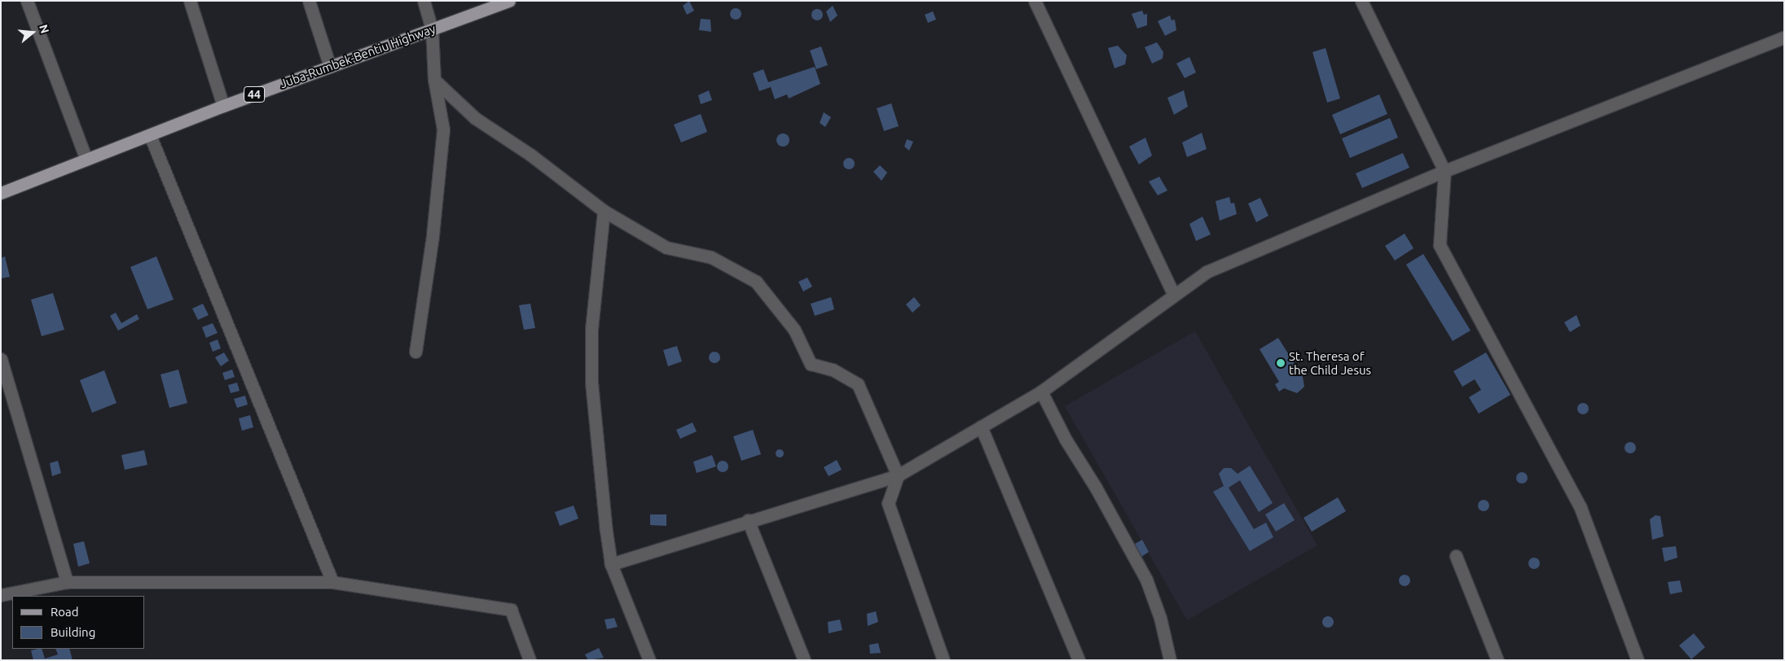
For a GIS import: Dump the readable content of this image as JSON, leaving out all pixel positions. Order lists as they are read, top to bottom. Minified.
{"streets":{"main road":["Juba-Rumbek-Bentiu Highway","44"]},"places":["St. Theresa of the Child Jesus"],"legend":["Road","Building"],"north":"right"}
